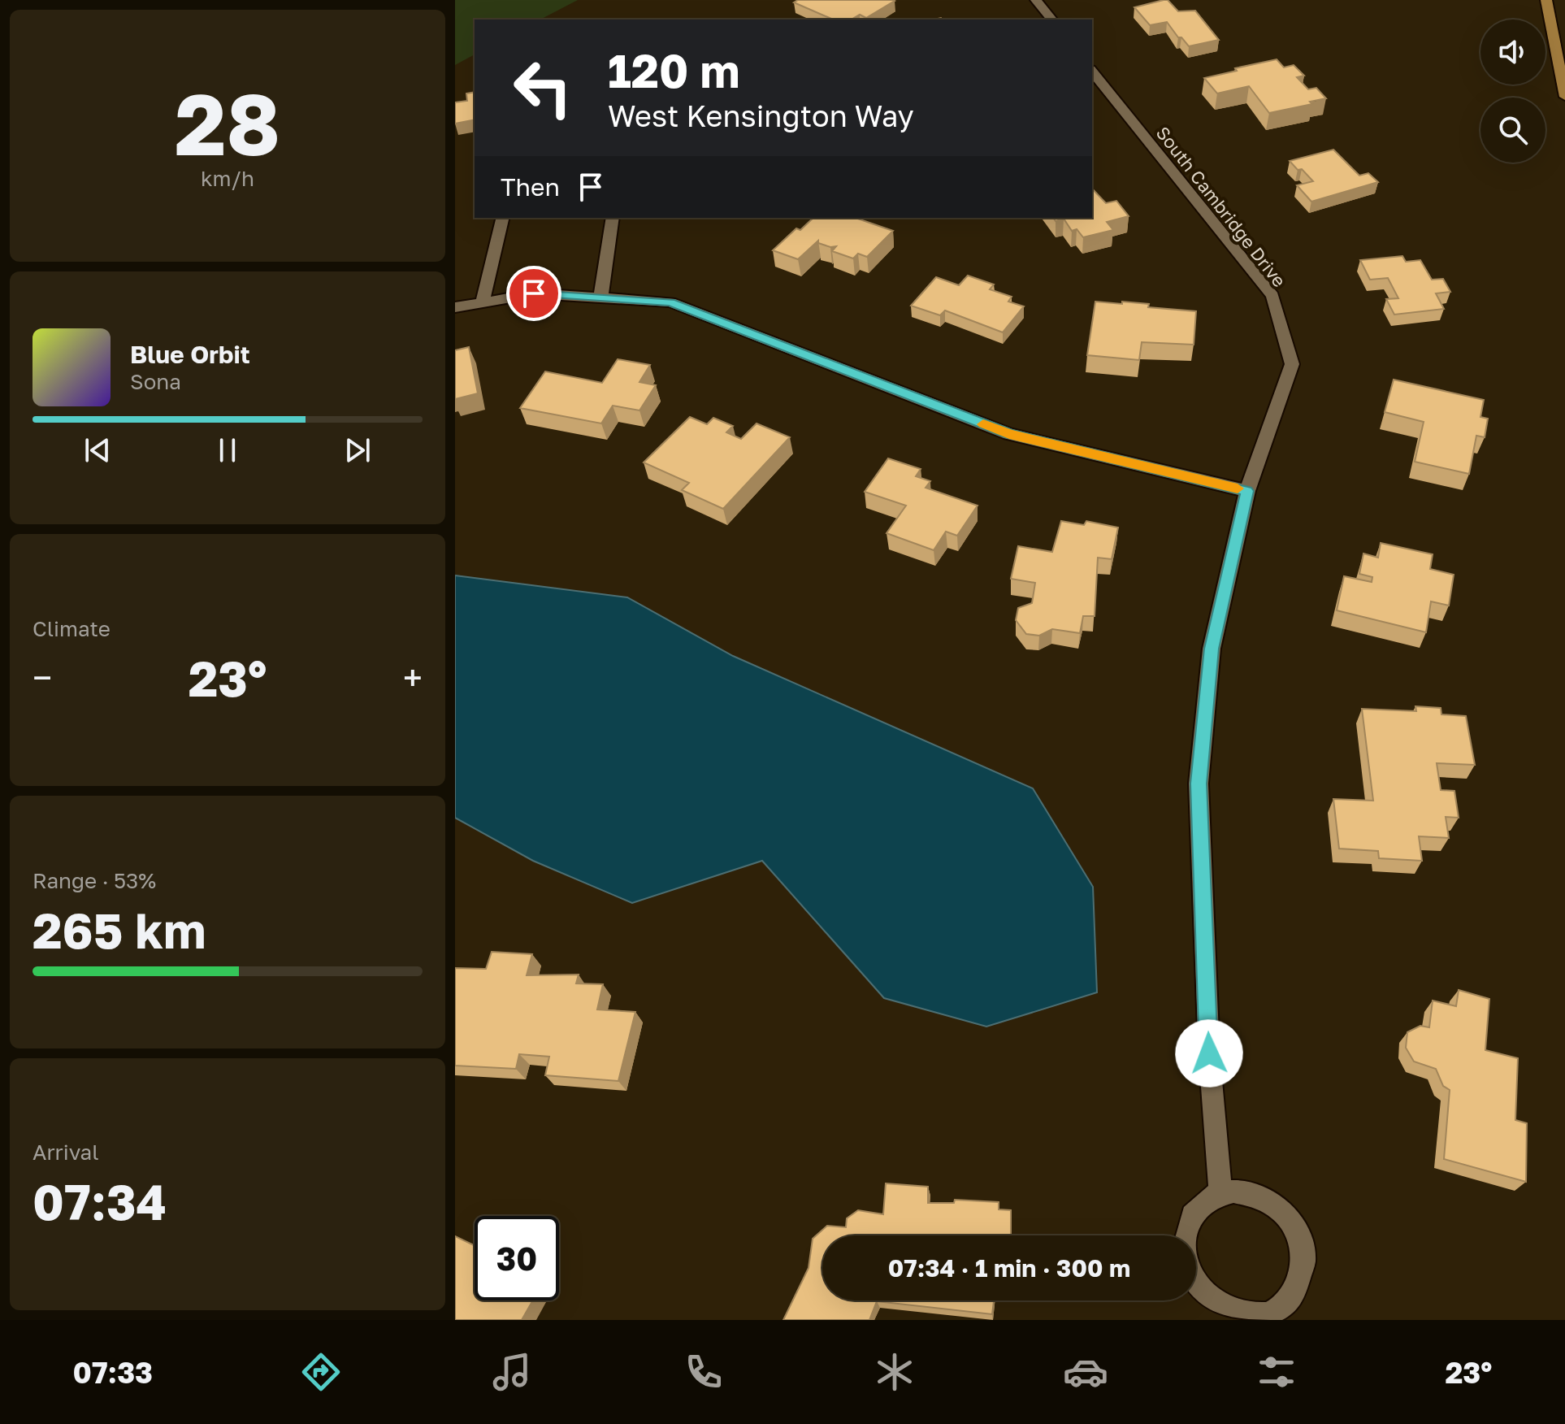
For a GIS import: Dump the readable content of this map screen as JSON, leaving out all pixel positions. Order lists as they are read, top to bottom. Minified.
{"streets":{"street":["South Cambridge Drive"]},"page":{"tile":[["28","km/h"],"Climate",["Range · 53%","265 km"],["Arrival","07:34"]],"turn":["120 m","West Kensington Way"],"then":"Then","song":["Blue Orbit","Sona"],"heat":["−","23°","+"],"limit":"30","trip":"07:34 · 1 min · 300 m","tabs":["07:33","23°"]}}
